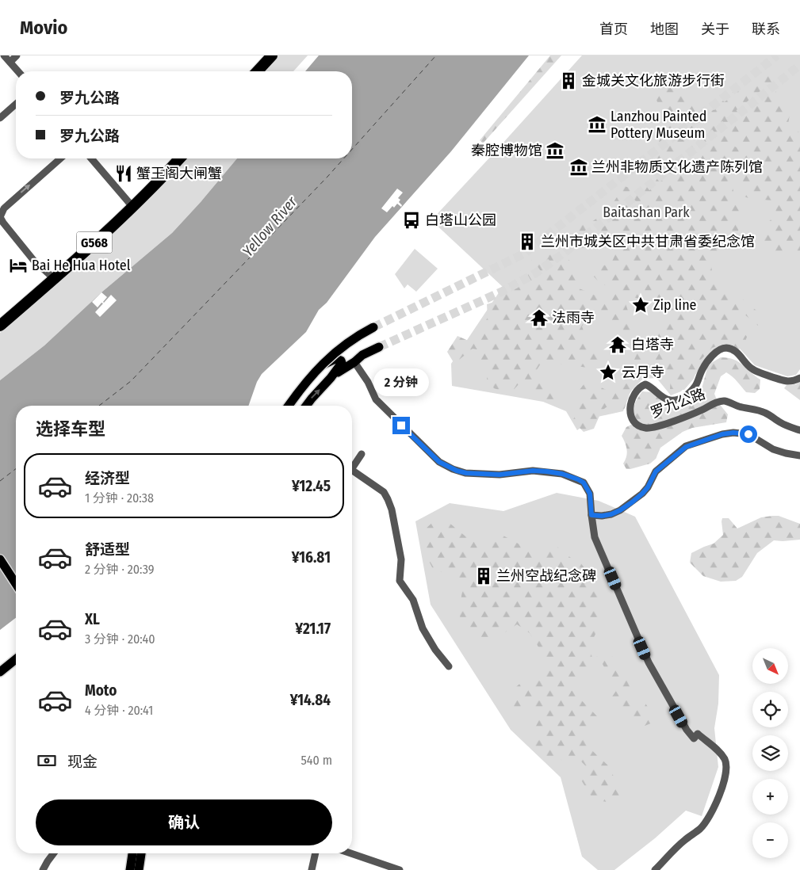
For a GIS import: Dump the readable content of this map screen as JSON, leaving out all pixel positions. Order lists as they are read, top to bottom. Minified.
{"streets":{"highway":["G568"],"street":["罗九公路"]},"water":["Yellow River"],"parks":["Baitashan Park"],"places":{"building":["金城关文化旅游步行街","兰州市城关区中共甘肃省委纪念馆","兰州空战纪念碑"],"museum":["Lanzhou Painted Pottery Museum","秦腔博物馆","兰州非物质文化遗产陈列馆"],"restaurant":["蟹王阁大闸蟹"],"bus stop":["白塔山公园"],"hotel":["Bai He Hua Hotel"],"place":["Zip line","云月寺"],"temple":["法雨寺","白塔寺"]},"north":"bottom right","page":{"header":"Movio","nav":["首页","地图","关于","联系"],"banner":["罗九公路","罗九公路"],"bubble":"2 分钟","heading":"选择车型","list":[{"name":"经济型","note":"1 分钟 · 20:38","value":"¥12.45"},{"name":"舒适型","note":"2 分钟 · 20:39","value":"¥16.81"},{"name":"XL","note":"3 分钟 · 20:40","value":"¥21.17"},{"name":"Moto","note":"4 分钟 · 20:41","value":"¥14.84"}],"map_buttons":["+","−"],"pay":["现金","540 m"],"buttons":"确认"}}
